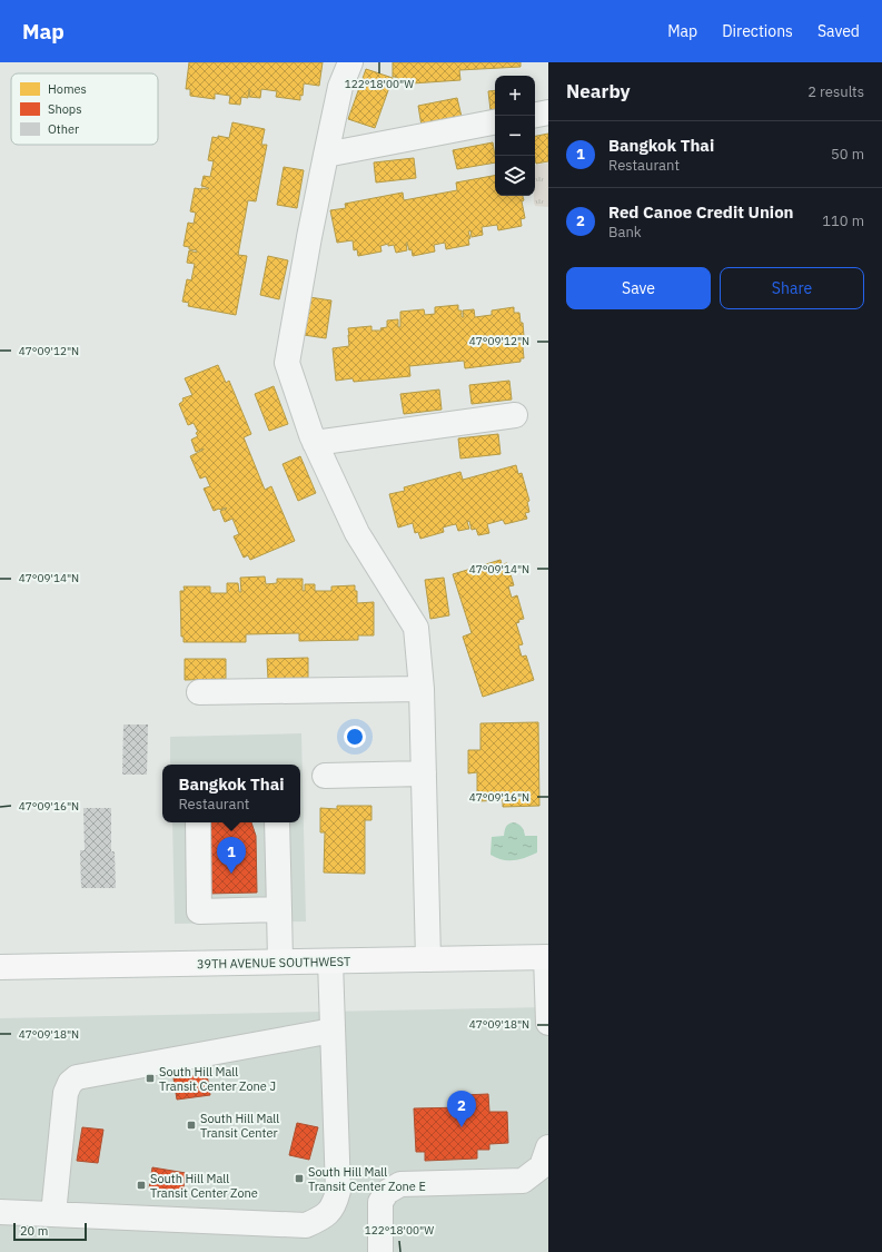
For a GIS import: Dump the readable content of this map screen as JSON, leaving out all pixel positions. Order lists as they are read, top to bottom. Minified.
{"streets":{"main road":["39TH AVENUE SOUTHWEST"]},"places":{"transit":["South Hill Mall Transit Center Zone J","South Hill Mall Transit Center","South Hill Mall Transit Center Zone E","South Hill Mall Transit Center Zone"]},"legend":["Homes","Shops","Other"],"scale_bar":"20 m","page":{"header":"Map","nav":["Map","Directions","Saved"],"heading":["Nearby","2 results"],"map_buttons":["+","−"],"list":[{"mark":"1","name":"Bangkok Thai","note":"Restaurant","value":"50 m"},{"mark":"2","name":"Red Canoe Credit Union","note":"Bank","value":"110 m"}],"buttons":["Save","Share"],"popup":["Bangkok Thai","Restaurant"],"pins":["1","2"],"scale":"20 m"},"coordinates":["122°18'00\"W","47°09'12\"N","47°09'14\"N","47°09'16\"N","47°09'18\"N"]}
